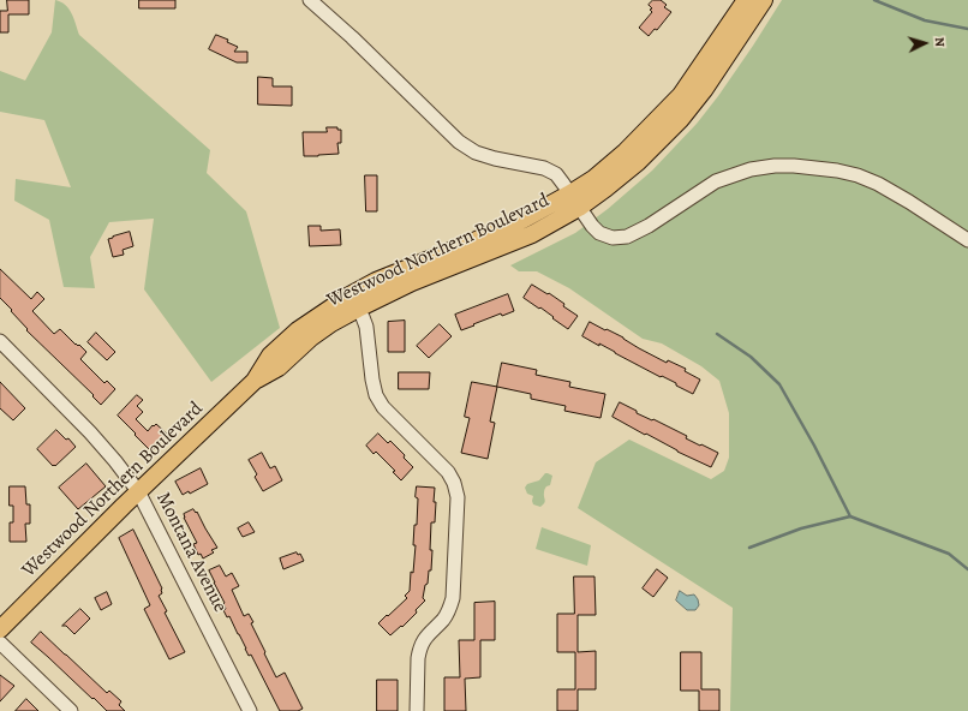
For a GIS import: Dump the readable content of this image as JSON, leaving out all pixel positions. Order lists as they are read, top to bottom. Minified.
{"streets":{"main road":["Westwood Northern Boulevard"],"street":["Montana Avenue"]},"crossings":[["Westwood Northern Boulevard","Montana Avenue"]],"north":"right"}
